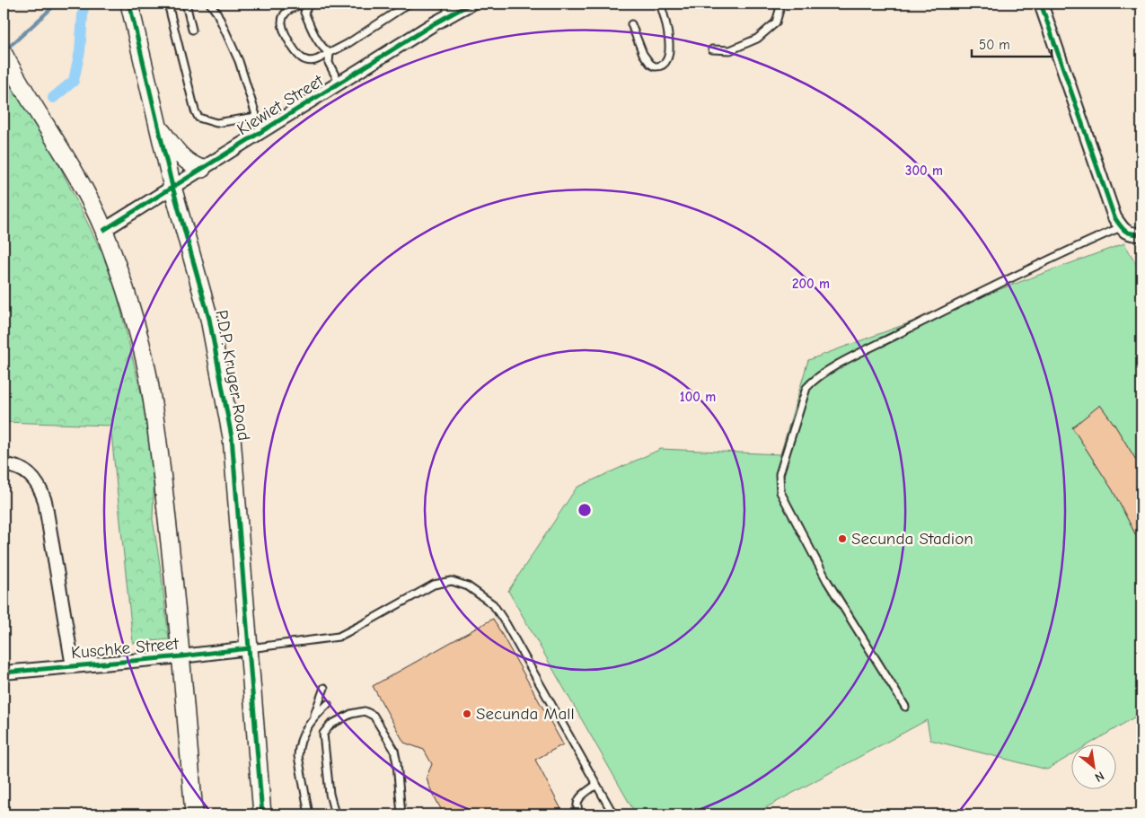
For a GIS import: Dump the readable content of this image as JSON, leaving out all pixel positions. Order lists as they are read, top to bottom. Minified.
{"streets":{"street":["Kiewiet Street","P.D.P. Kruger Road","Kuschke Street"]},"crossings":[["Kiewiet Street","P.D.P. Kruger Road"],["P.D.P. Kruger Road","Kuschke Street"]],"places":["Secunda Stadion","Secunda Mall"],"scale_bar":"50 m","north":"bottom right","rings":["300 m","200 m","100 m"]}
